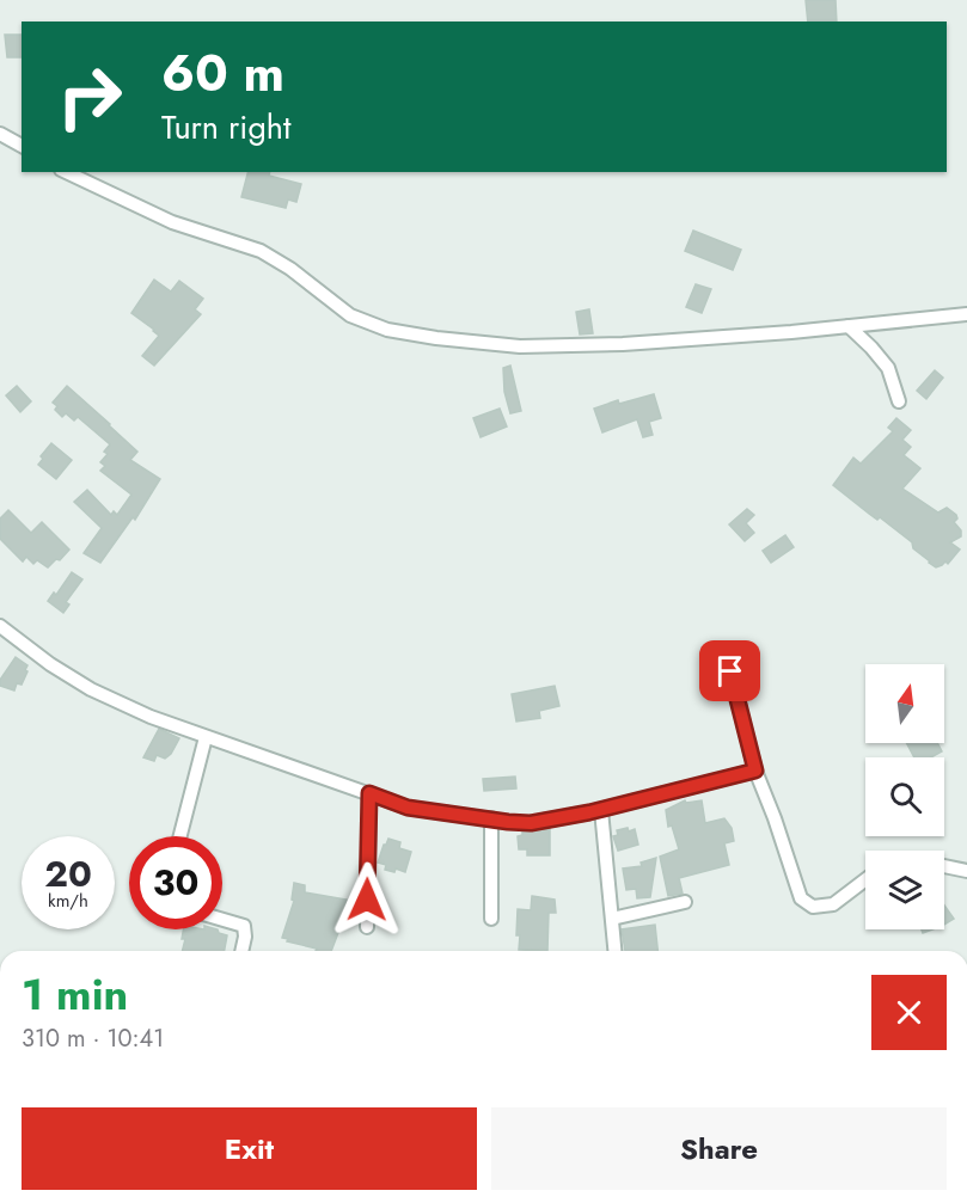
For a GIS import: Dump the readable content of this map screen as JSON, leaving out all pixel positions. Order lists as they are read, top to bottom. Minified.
{"north":"top","page":{"turn":["60 m","Turn right"],"speed":"20 km/h","limit":"30","heading":["1 min","310 m · 10:41"],"buttons":["Exit","Share"]}}
